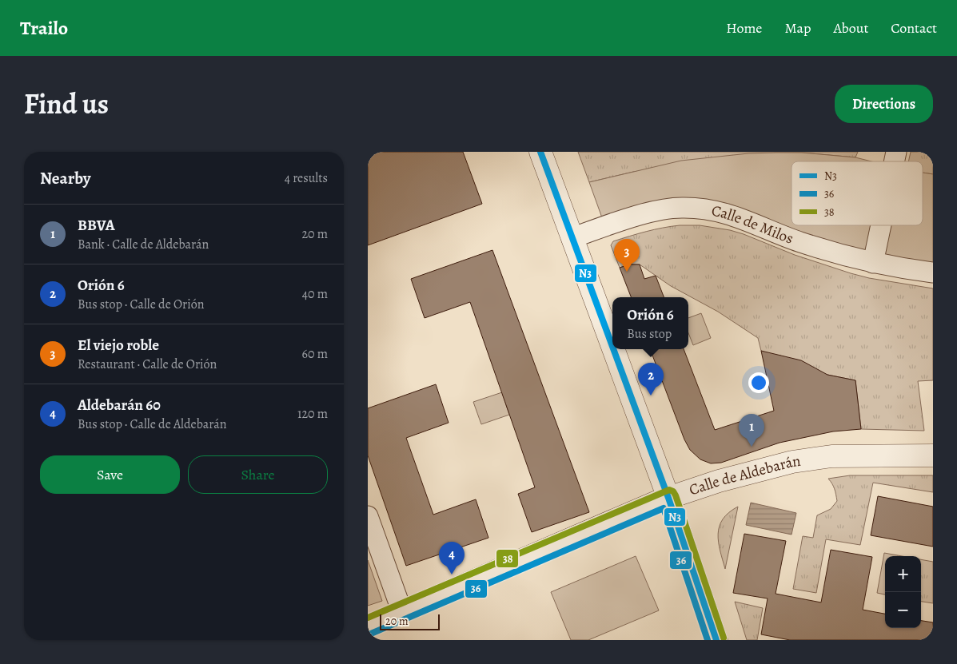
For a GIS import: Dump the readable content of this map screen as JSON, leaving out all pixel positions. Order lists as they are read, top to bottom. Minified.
{"streets":{"street":["Calle de Milos","Calle de Aldebarán"]},"lines":["transit line N3","transit line 38","transit line 36"],"legend":["N3","36","38"],"scale_bar":"20 m","page":{"header":"Trailo","nav":["Home","Map","About","Contact"],"title":"Find us","buttons":["Directions",["Save","Share"]],"heading":["Nearby","4 results"],"list":[{"mark":"1","name":"BBVA","note":"Bank · Calle de Aldebarán","value":"20 m"},{"mark":"2","name":"Orión 6","note":"Bus stop · Calle de Orión","value":"40 m"},{"mark":"3","name":"El viejo roble","note":"Restaurant · Calle de Orión","value":"60 m"},{"mark":"4","name":"Aldebarán 60","note":"Bus stop · Calle de Aldebarán","value":"120 m"}],"pins":["3","2","1","4"],"popup":["Orión 6","Bus stop"],"map_buttons":["+","−"],"scale":"20 m"}}
